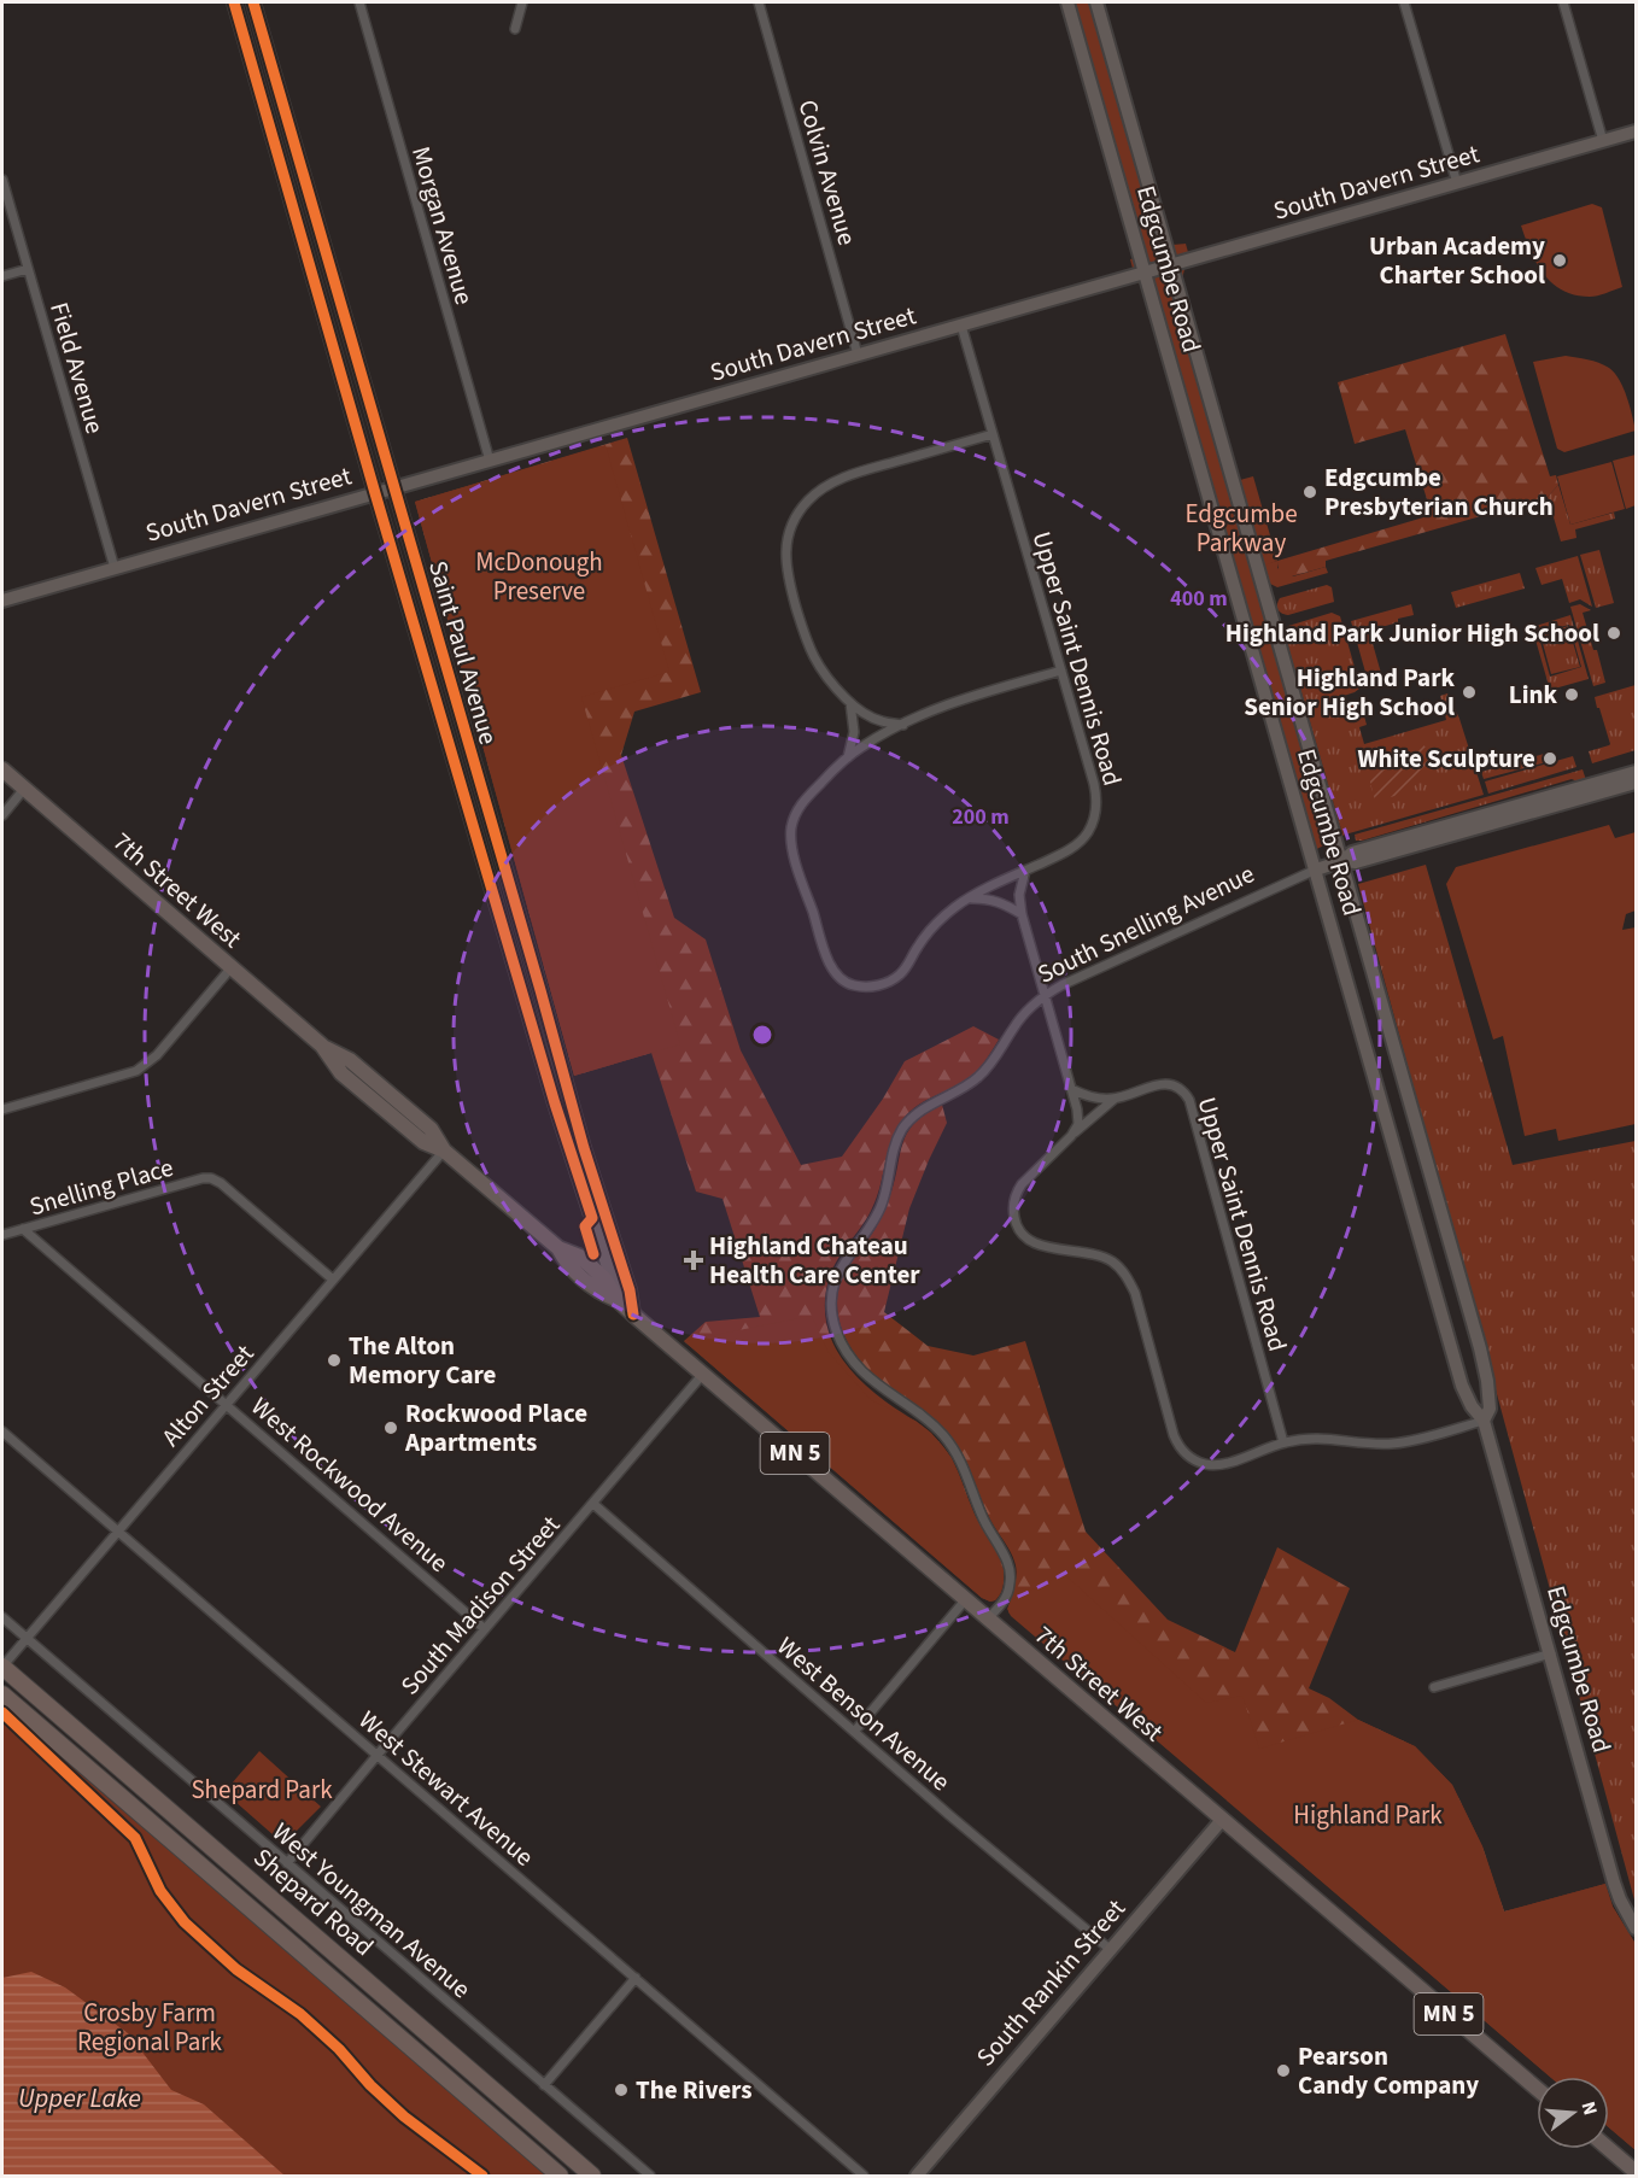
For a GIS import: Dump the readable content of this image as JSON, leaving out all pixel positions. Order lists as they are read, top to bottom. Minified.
{"streets":{"highway":["Shepard Road"],"main road":["7th Street West","MN 5"],"street":["Colvin Avenue","South Davern Street","Morgan Avenue","Edgcumbe Road","Field Avenue","Saint Paul Avenue","Upper Saint Dennis Road","South Snelling Avenue","Snelling Place","Alton Street","West Rockwood Avenue","South Madison Street","West Benson Avenue","West Stewart Avenue","West Youngman Avenue","South Rankin Street"]},"crossings":[["Colvin Avenue","South Davern Street"],["South Davern Street","Morgan Avenue"],["South Davern Street","Edgcumbe Road"],["South Davern Street","Field Avenue"],["South Davern Street","Saint Paul Avenue"],["South Davern Street","Upper Saint Dennis Road"],["Edgcumbe Road","South Snelling Avenue"],["Saint Paul Avenue","7th Street West"],["7th Street West","South Snelling Avenue"],["7th Street West","Alton Street"],["7th Street West","South Madison Street"],["7th Street West","South Rankin Street"],["Snelling Place","Alton Street"],["Snelling Place","West Rockwood Avenue"],["Alton Street","West Rockwood Avenue"],["Alton Street","West Stewart Avenue"],["Alton Street","Shepard Road"],["Alton Street","West Youngman Avenue"],["West Rockwood Avenue","South Madison Street"],["South Madison Street","West Benson Avenue"],["South Madison Street","West Stewart Avenue"],["South Madison Street","West Youngman Avenue"],["West Benson Avenue","South Rankin Street"]],"water":["Upper Lake"],"parks":["Edgcumbe Parkway","McDonough Preserve","Shepard Park","Highland Park","Crosby Farm Regional Park"],"places":{"other":["Urban Academy Charter School","Edgcumbe Presbyterian Church","Highland Park Junior High School","Highland Park Senior High School","Link","White Sculpture","The Alton Memory Care","Rockwood Place Apartments","Pearson Candy Company","The Rivers"],"health":["Highland Chateau Health Care Center"]},"north":"right","rings":["400 m","200 m"]}
